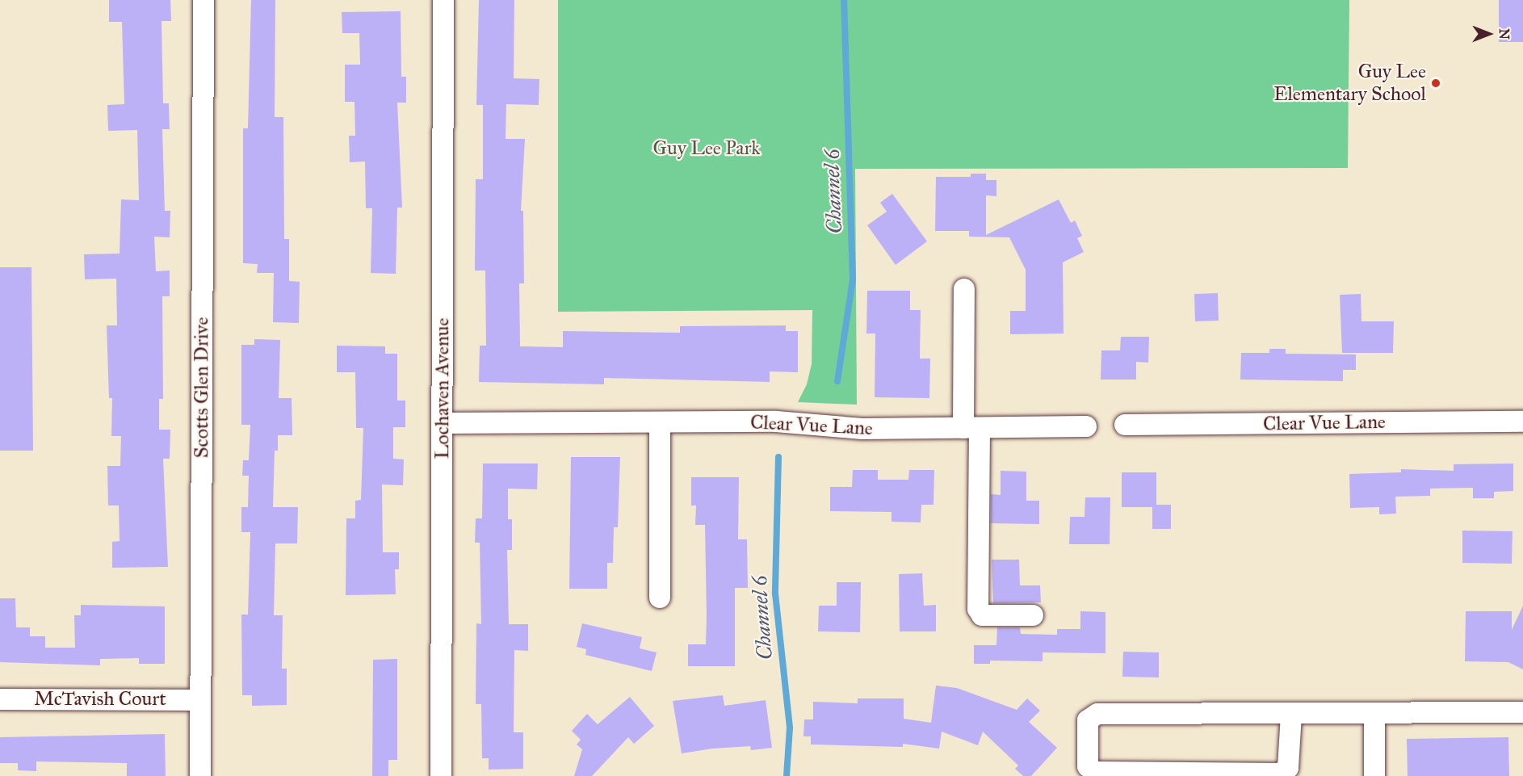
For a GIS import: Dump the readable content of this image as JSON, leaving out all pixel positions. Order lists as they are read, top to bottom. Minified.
{"streets":{"street":["Scotts Glen Drive","Lochaven Avenue","Clear Vue Lane","McTavish Court"]},"crossings":[["Scotts Glen Drive","McTavish Court"],["Lochaven Avenue","Clear Vue Lane"]],"water":["Channel 6"],"parks":["Guy Lee Park"],"places":["Guy Lee Elementary School"],"north":"right"}
